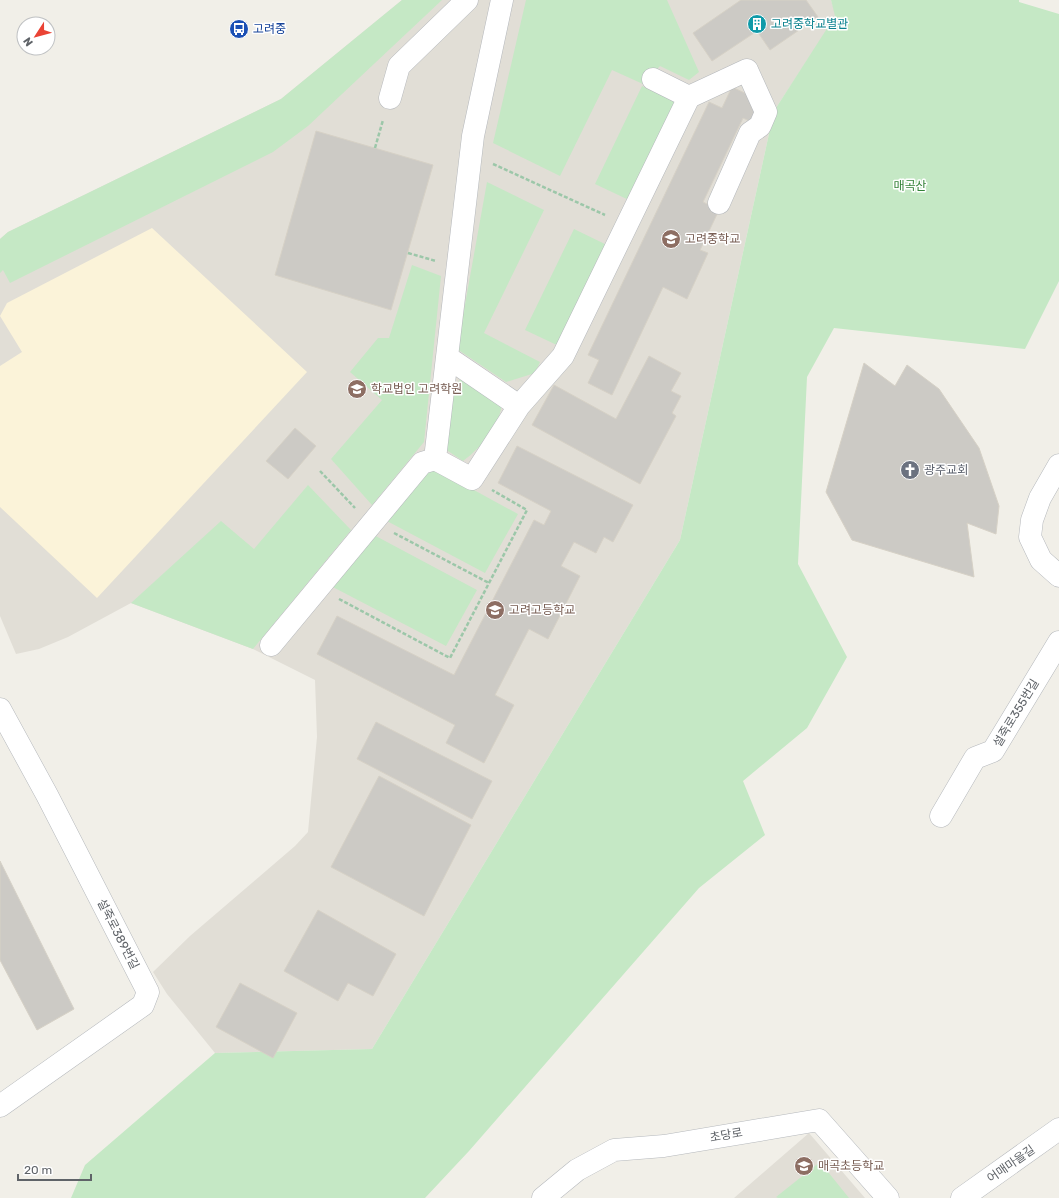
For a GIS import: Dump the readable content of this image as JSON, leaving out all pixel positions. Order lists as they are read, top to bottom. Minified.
{"streets":{"street":["설죽로355번길","설죽로389번길","초당로","어매마을길"]},"parks":["매곡산"],"places":{"building":["고려중학교별관"],"bus stop":["고려중"],"school or university":["고려중학교","학교법인 고려학원","고려고등학교","매곡초등학교"],"church":["광주교회"]},"scale_bar":"20 m","north":"bottom left"}
